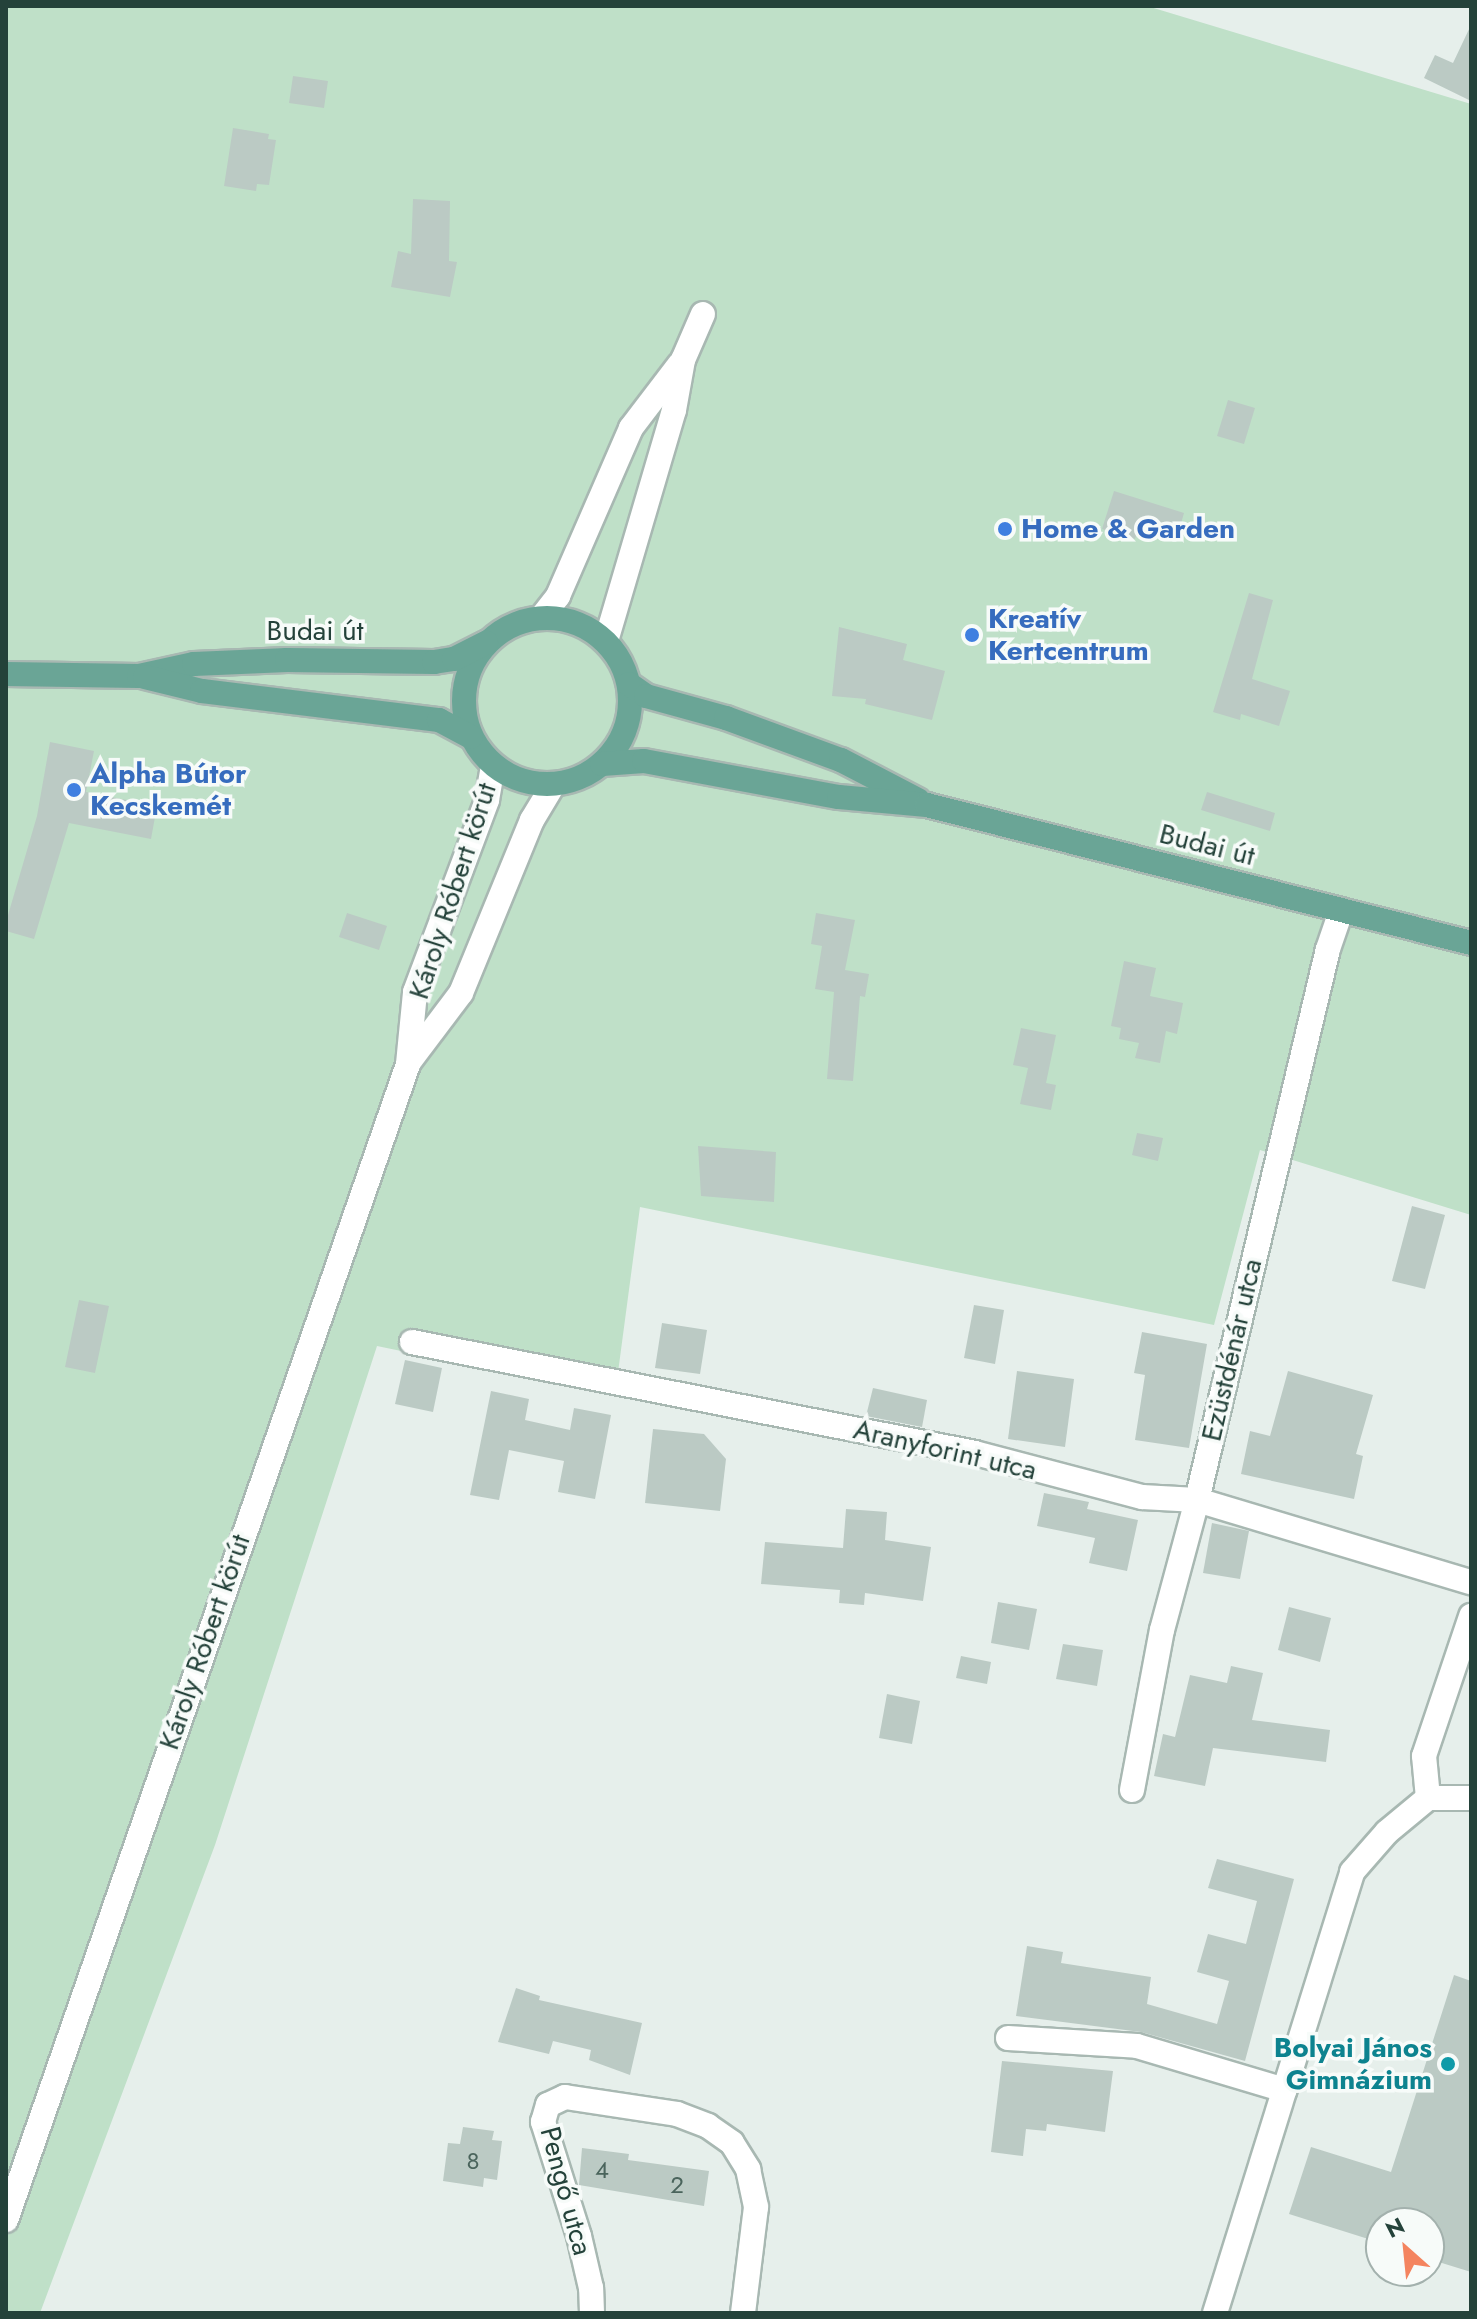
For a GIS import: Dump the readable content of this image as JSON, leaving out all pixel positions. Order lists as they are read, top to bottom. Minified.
{"streets":{"main road":["Budai út"],"street":["Károly Róbert körút","Ezüstdénár utca","Aranyforint utca","Pengő utca"]},"crossings":[["Budai út","Károly Róbert körút"],["Budai út","Ezüstdénár utca"],["Ezüstdénár utca","Aranyforint utca"]],"places":["Home & Garden","Kreatív Kertcentrum","Alpha Bútor Kecskemét","Bolyai János Gimnázium"],"house_numbers":["8","4","2"],"north":"top left"}
